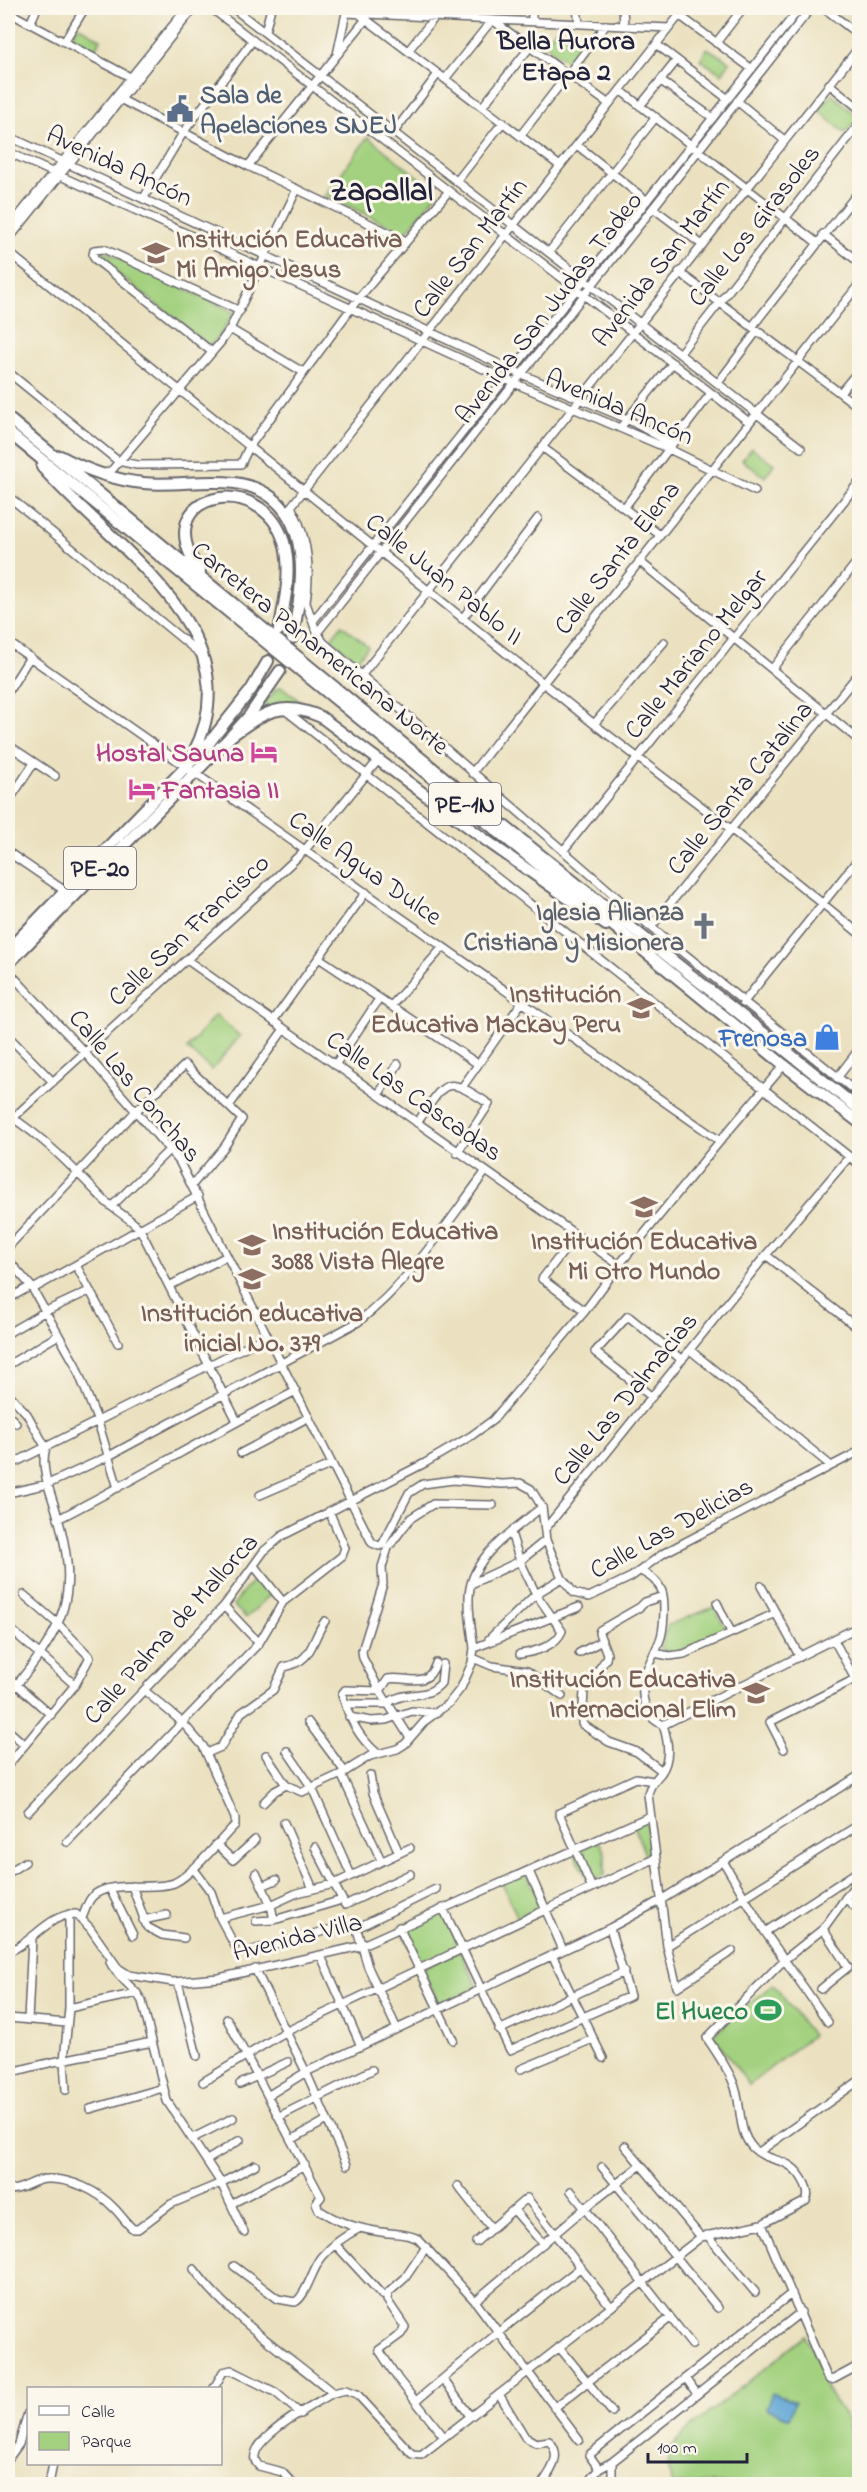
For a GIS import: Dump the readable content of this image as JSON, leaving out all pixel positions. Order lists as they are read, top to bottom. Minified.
{"streets":{"highway":["Carretera Panamericana Norte","PE-1N","PE-20"],"street":["Avenida Ancón","Calle Los Girasoles","Calle San Martín","Avenida San Martín","Avenida San Judas Tadeo","Calle Santa Elena","Calle Juan Pablo II","Calle Mariano Melgar","Calle Santa Catalina","Calle Agua Dulce","Calle San Francisco","Calle Las Conchas","Calle Las Cascadas","Calle Las Dalmacias","Calle Las Delicias","Calle Palma de Mallorca","Avenida Villa"]},"crossings":[["Avenida Ancón","Calle San Martín"],["Avenida Ancón","Avenida San Martín"],["Avenida Ancón","Avenida San Judas Tadeo"],["Avenida Ancón","Calle Santa Elena"],["Calle San Martín","Calle Juan Pablo II"],["Avenida San Martín","Calle Juan Pablo II"],["Avenida San Judas Tadeo","Calle Juan Pablo II"],["Calle Santa Elena","Calle Juan Pablo II"],["Calle Juan Pablo II","Calle Mariano Melgar"],["Calle Juan Pablo II","Calle Santa Catalina"],["Carretera Panamericana Norte","Calle Palma de Mallorca"],["Calle Agua Dulce","PE-20"],["Calle Agua Dulce","Calle San Francisco"],["Calle Agua Dulce","Calle Palma de Mallorca"],["PE-20","Calle Las Conchas"],["Calle San Francisco","Calle Las Conchas"],["Calle San Francisco","Calle Las Cascadas"],["Calle Las Conchas","Calle Las Delicias"],["Calle Las Conchas","Calle Palma de Mallorca"],["Calle Las Cascadas","Calle Palma de Mallorca"],["Calle Las Dalmacias","Calle Las Delicias"]],"districts":["Bella Aurora Etapa 2","Zapallal"],"places":{"public building":["Sala de Apelaciones SNEJ"],"school or university":["Institución Educativa Mi Amigo Jesus","Institución Educativa Mackay Peru","Institución Educativa Mi Otro Mundo","Institución Educativa 3088 Vista Alegre","Institución educativa inicial No. 379","Institución Educativa Internacional Elim"],"hotel":["Hostal Sauna","Fantasia II"],"church":["Iglesia Alianza Cristiana y Misionera"],"shop":["Frenosa"],"sports":["El Hueco"]},"legend":["Calle","Parque"],"scale_bar":"100 m"}
